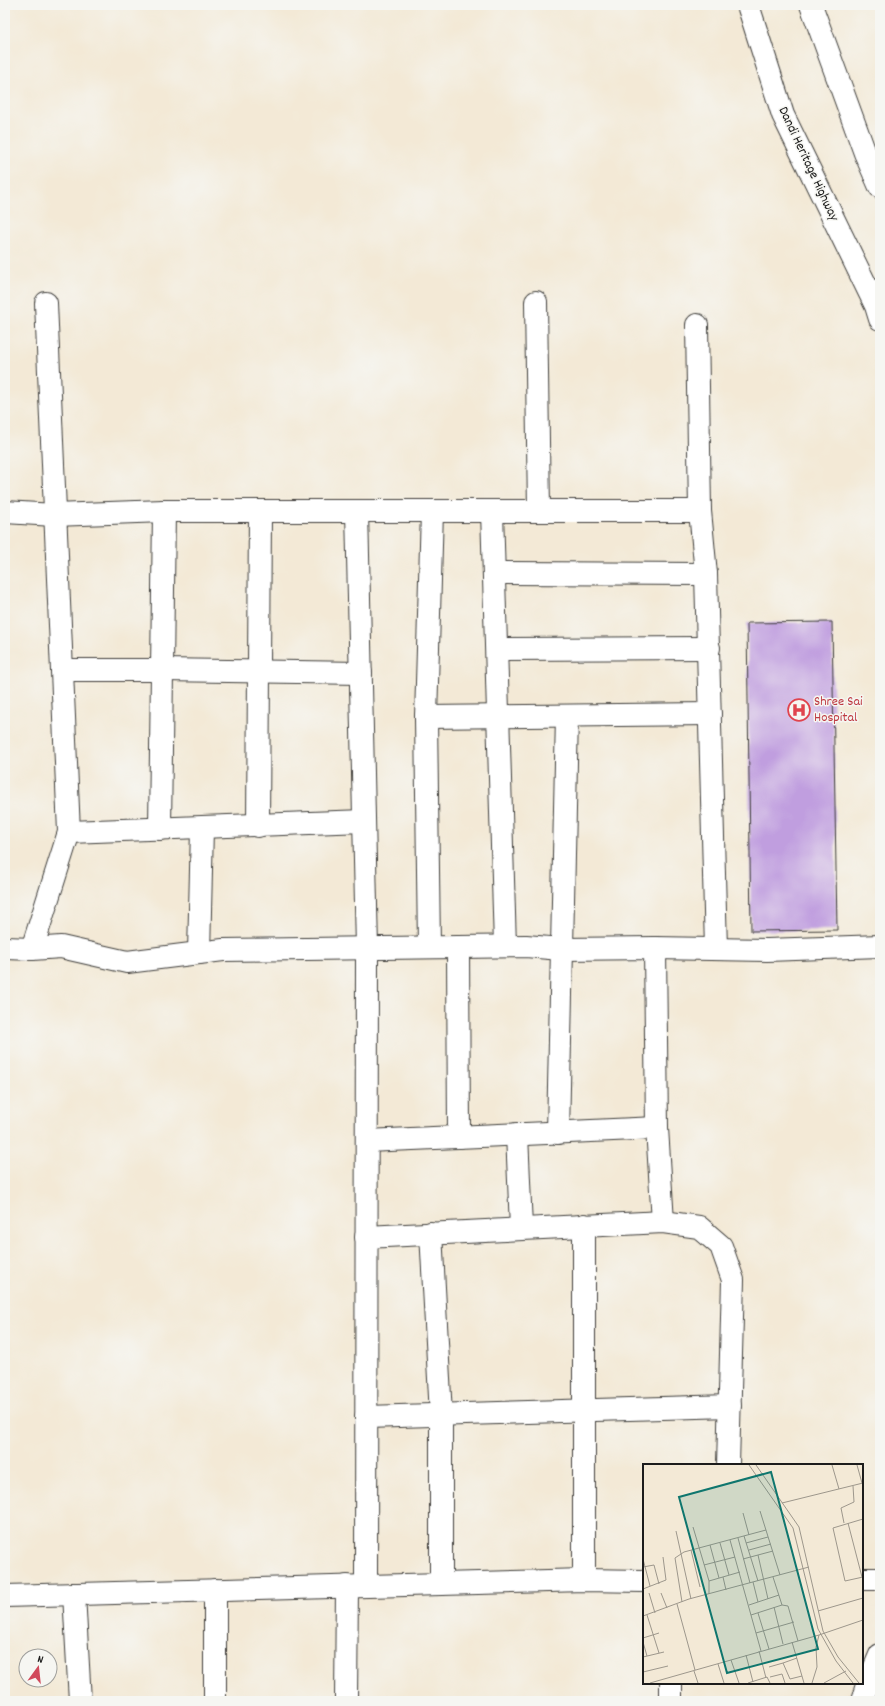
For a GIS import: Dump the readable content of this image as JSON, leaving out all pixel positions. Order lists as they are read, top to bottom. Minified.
{"streets":{"main road":["Dandi Heritage Highway"]},"places":{"hospital":["Shree Sai Hospital"]},"north":"top"}
